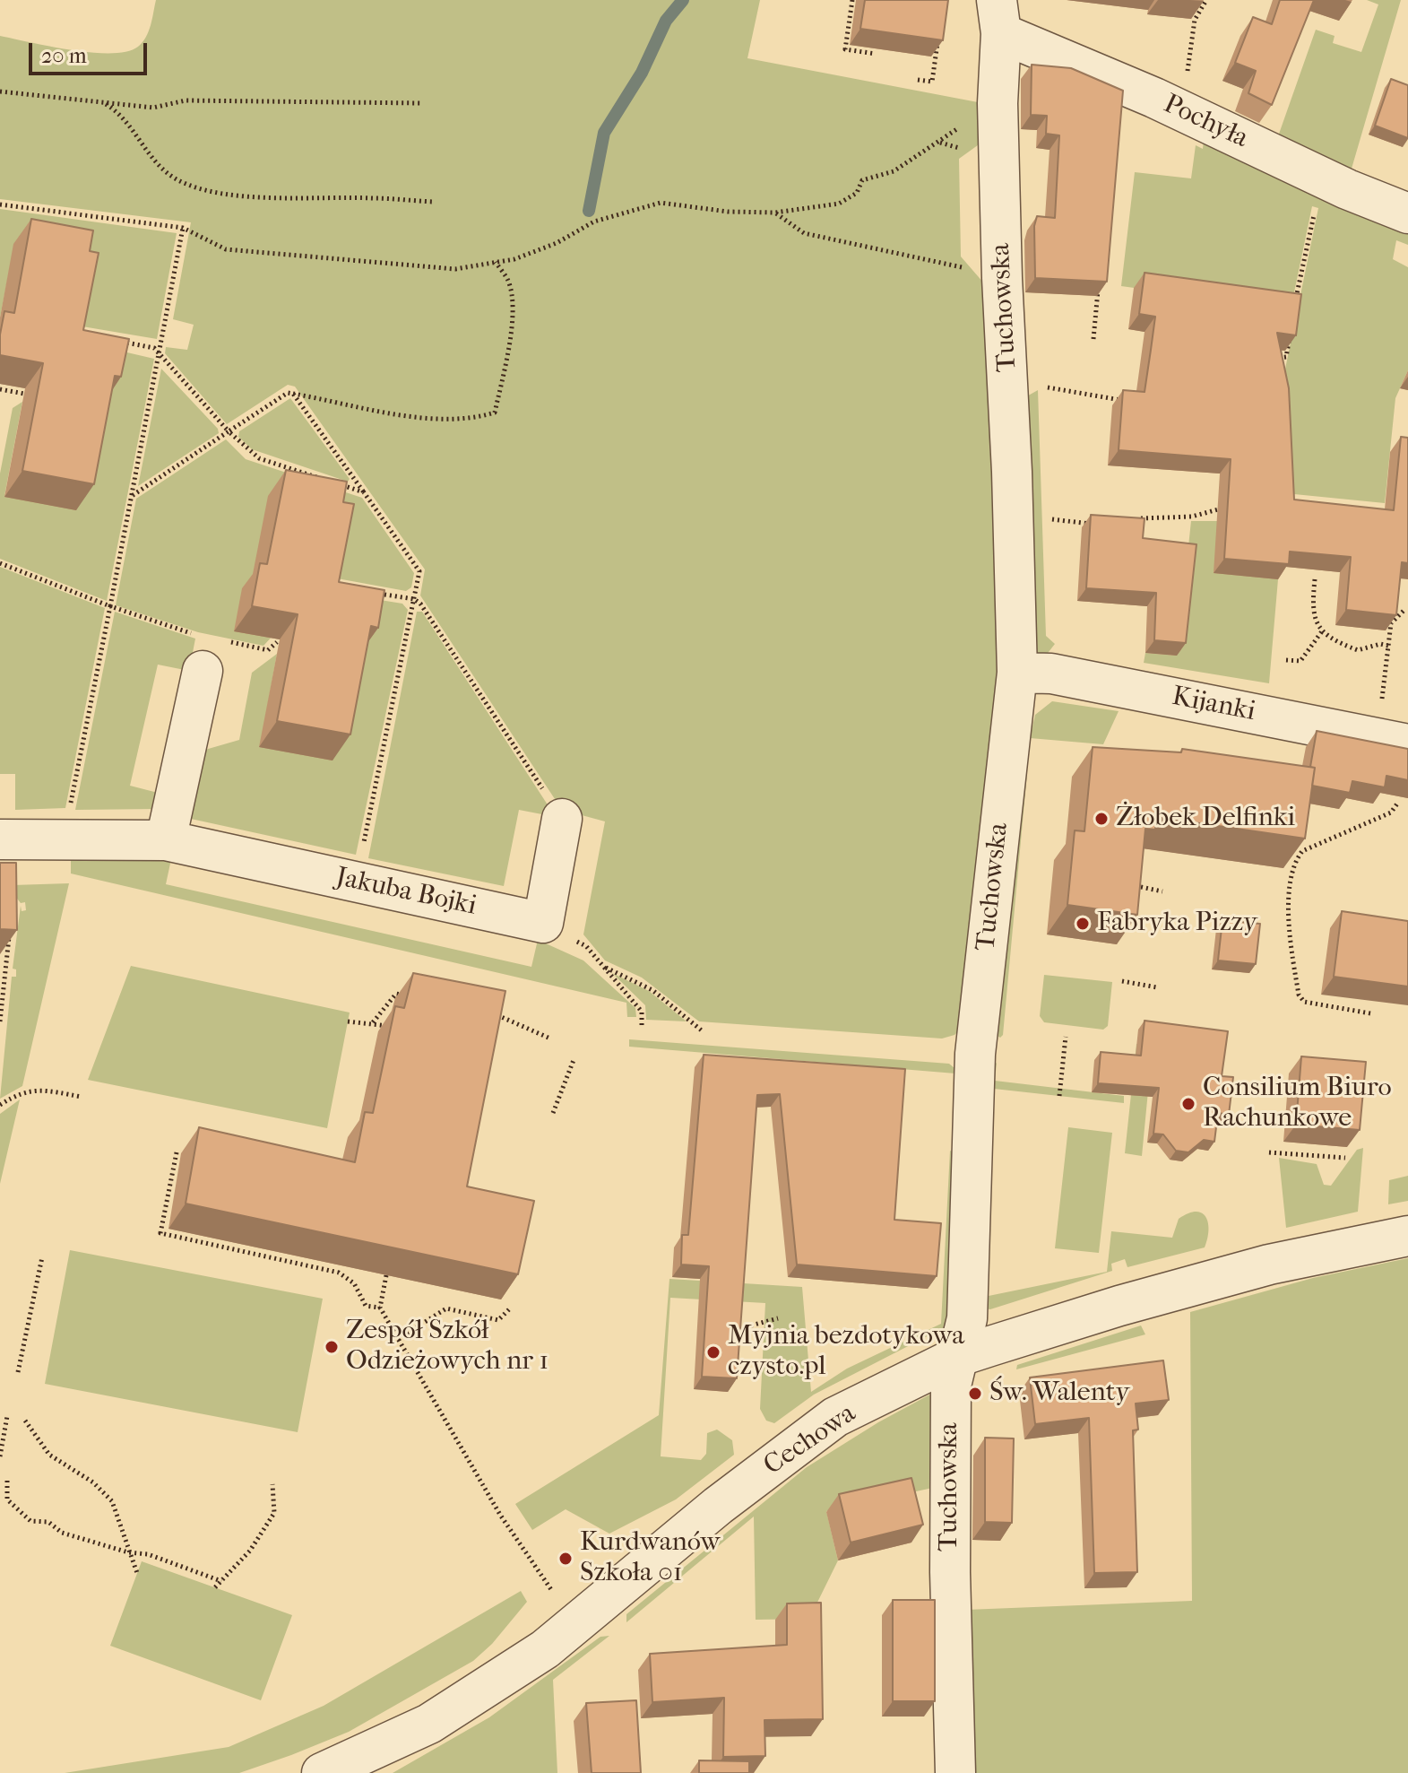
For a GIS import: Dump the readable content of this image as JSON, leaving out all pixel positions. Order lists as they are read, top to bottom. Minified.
{"streets":{"street":["Pochyła","Tuchowska","Kijanki","Jakuba Bojki","Cechowa"]},"crossings":[["Pochyła","Tuchowska"],["Tuchowska","Kijanki"],["Tuchowska","Cechowa"]],"places":["Żłobek Delfinki","Fabryka Pizzy","Consilium Biuro Rachunkowe","Zespół Szkół Odzieżowych nr 1","Myjnia bezdotykowa czysto.pl","Św. Walenty","Kurdwanów Szkoła 01"],"scale_bar":"20 m"}
